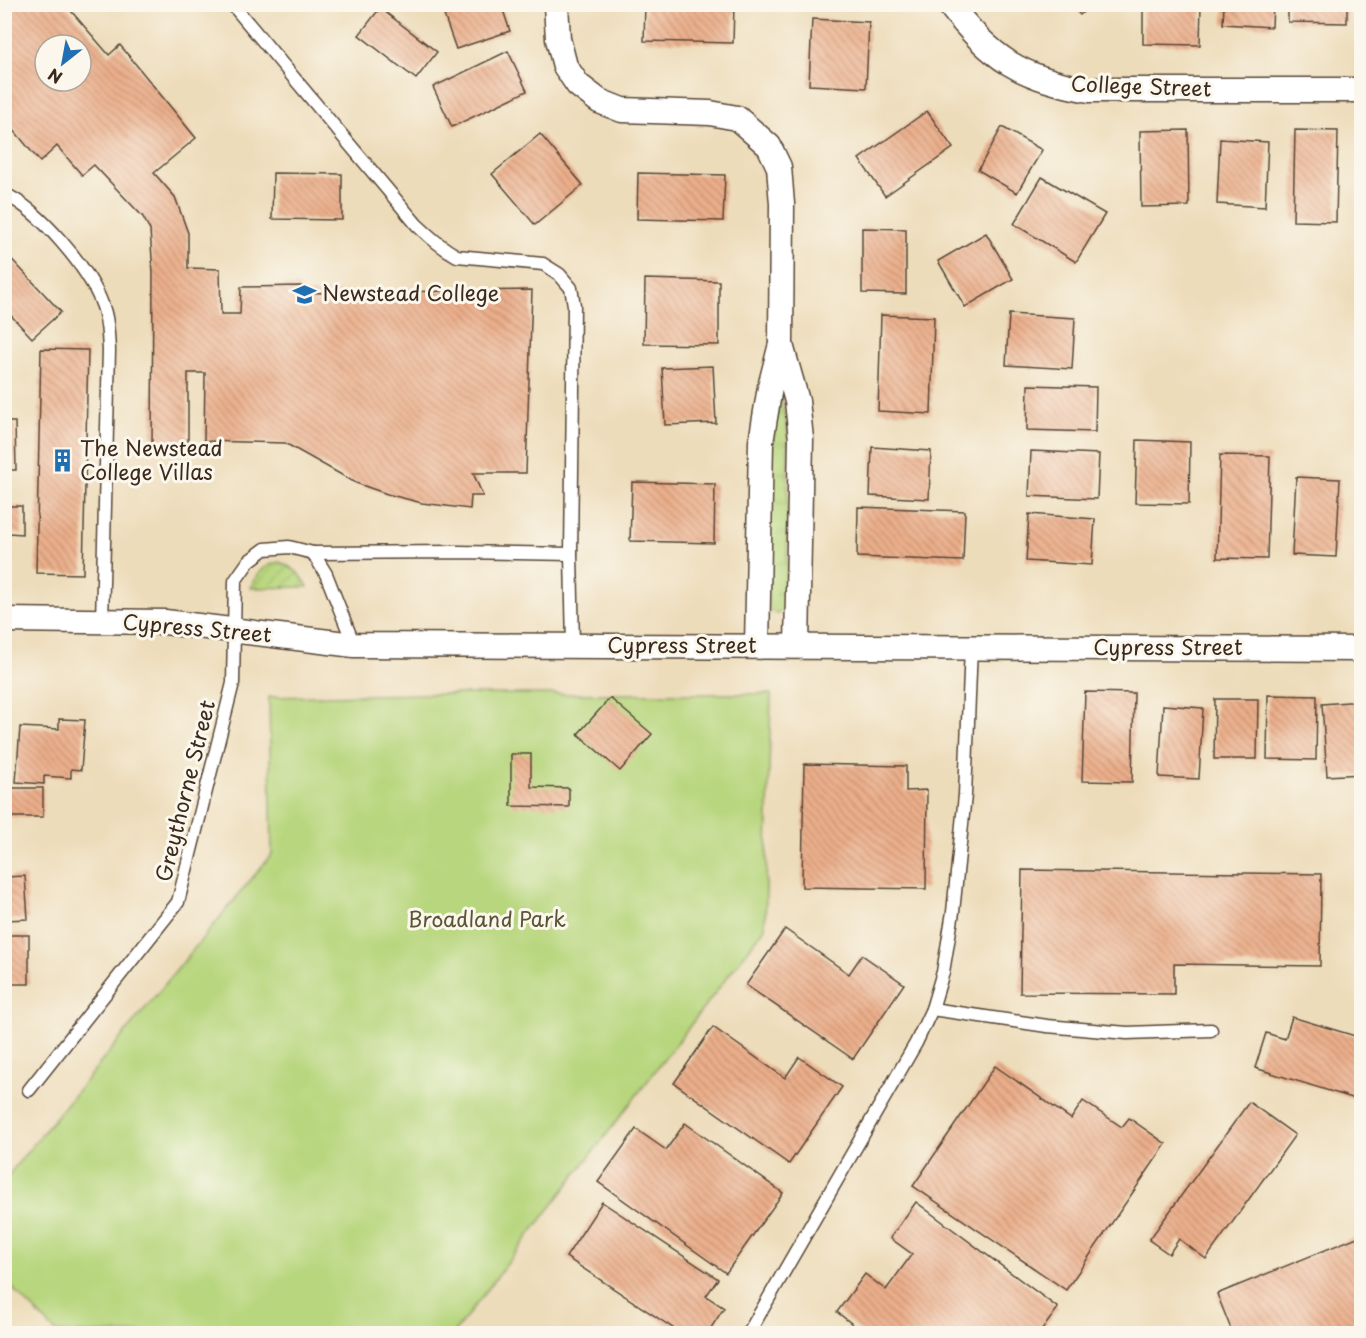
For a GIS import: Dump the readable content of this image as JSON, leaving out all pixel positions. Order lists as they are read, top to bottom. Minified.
{"streets":{"street":["College Street","Cypress Street"],"lane":["Greythorne Street"]},"crossings":[["Cypress Street","Greythorne Street"]],"parks":["Broadland Park"],"places":{"school or university":["Newstead College"],"building":["The Newstead College Villas"]},"north":"bottom left"}
